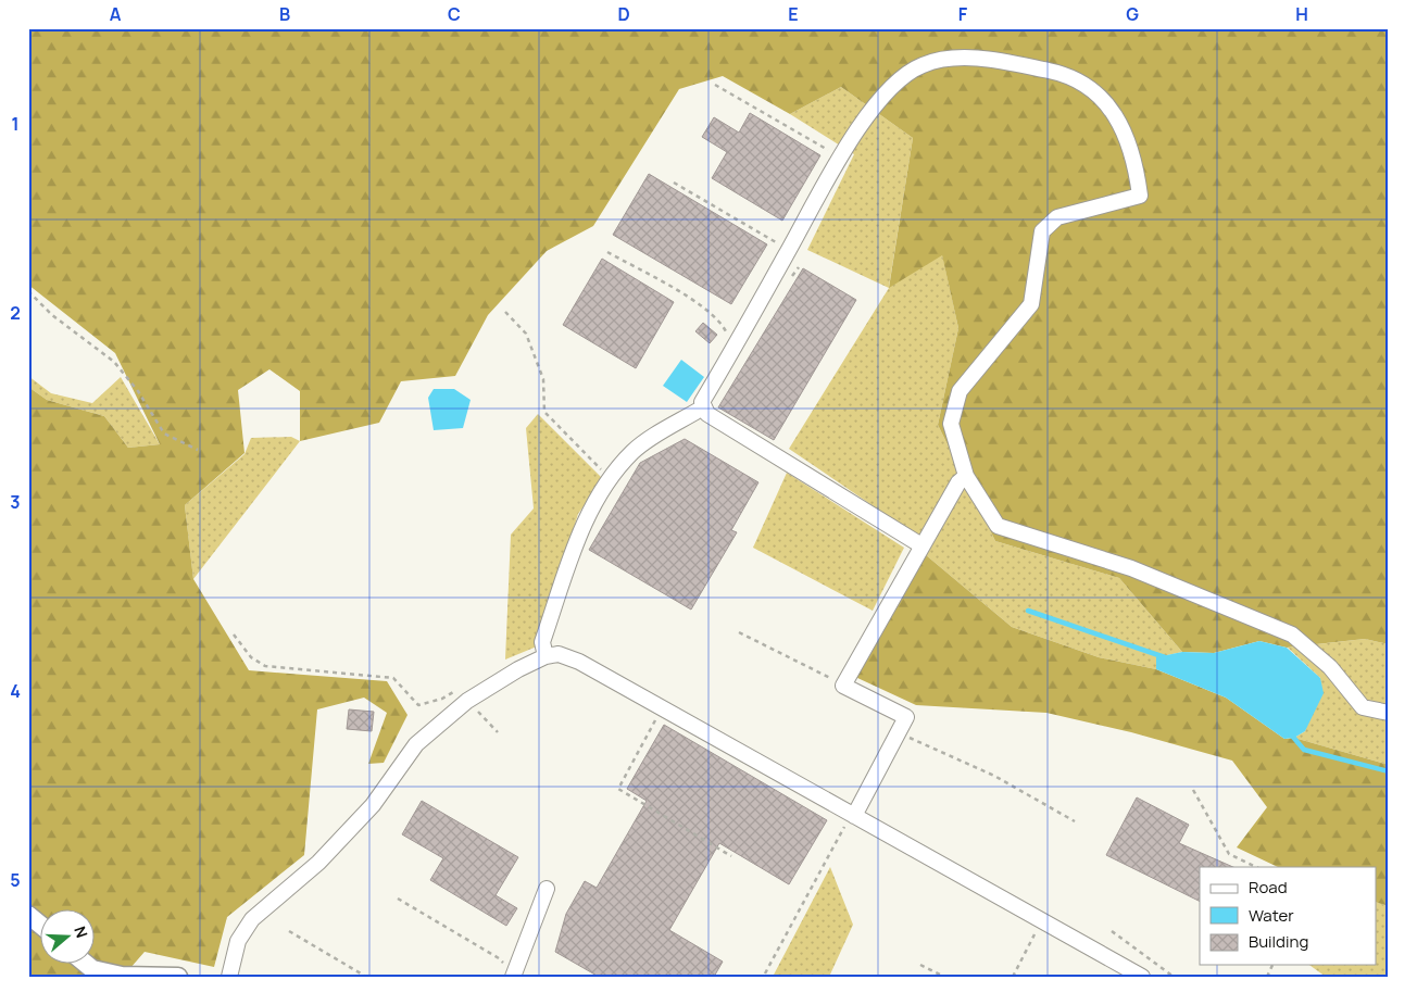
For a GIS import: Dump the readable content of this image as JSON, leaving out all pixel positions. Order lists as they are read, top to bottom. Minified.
{"legend":["Road","Water","Building"],"north":"right","grid":{"columns":["A","B","C","D","E","F","G","H"],"rows":["1","2","3","4","5"]}}
